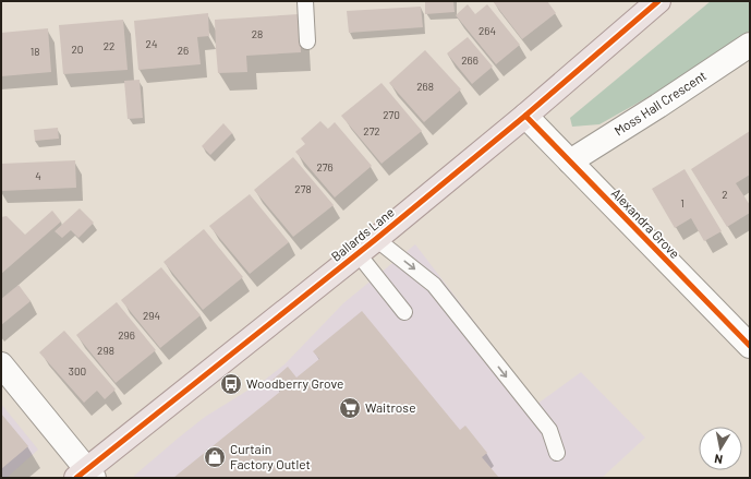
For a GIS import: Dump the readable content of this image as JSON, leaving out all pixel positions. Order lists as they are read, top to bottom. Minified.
{"streets":{"main road":["Ballards Lane"],"street":["Moss Hall Crescent","Alexandra Grove"]},"crossings":[["Moss Hall Crescent","Alexandra Grove"],["Alexandra Grove","Ballards Lane"]],"places":{"bus stop":["Woodberry Grove"],"supermarket":["Waitrose"],"shop":["Curtain Factory Outlet"]},"house_numbers":["264","28","24","22","20","26","18","266","268","270","272","276","4","278","2","1","294","296","298","300"],"north":"bottom"}
